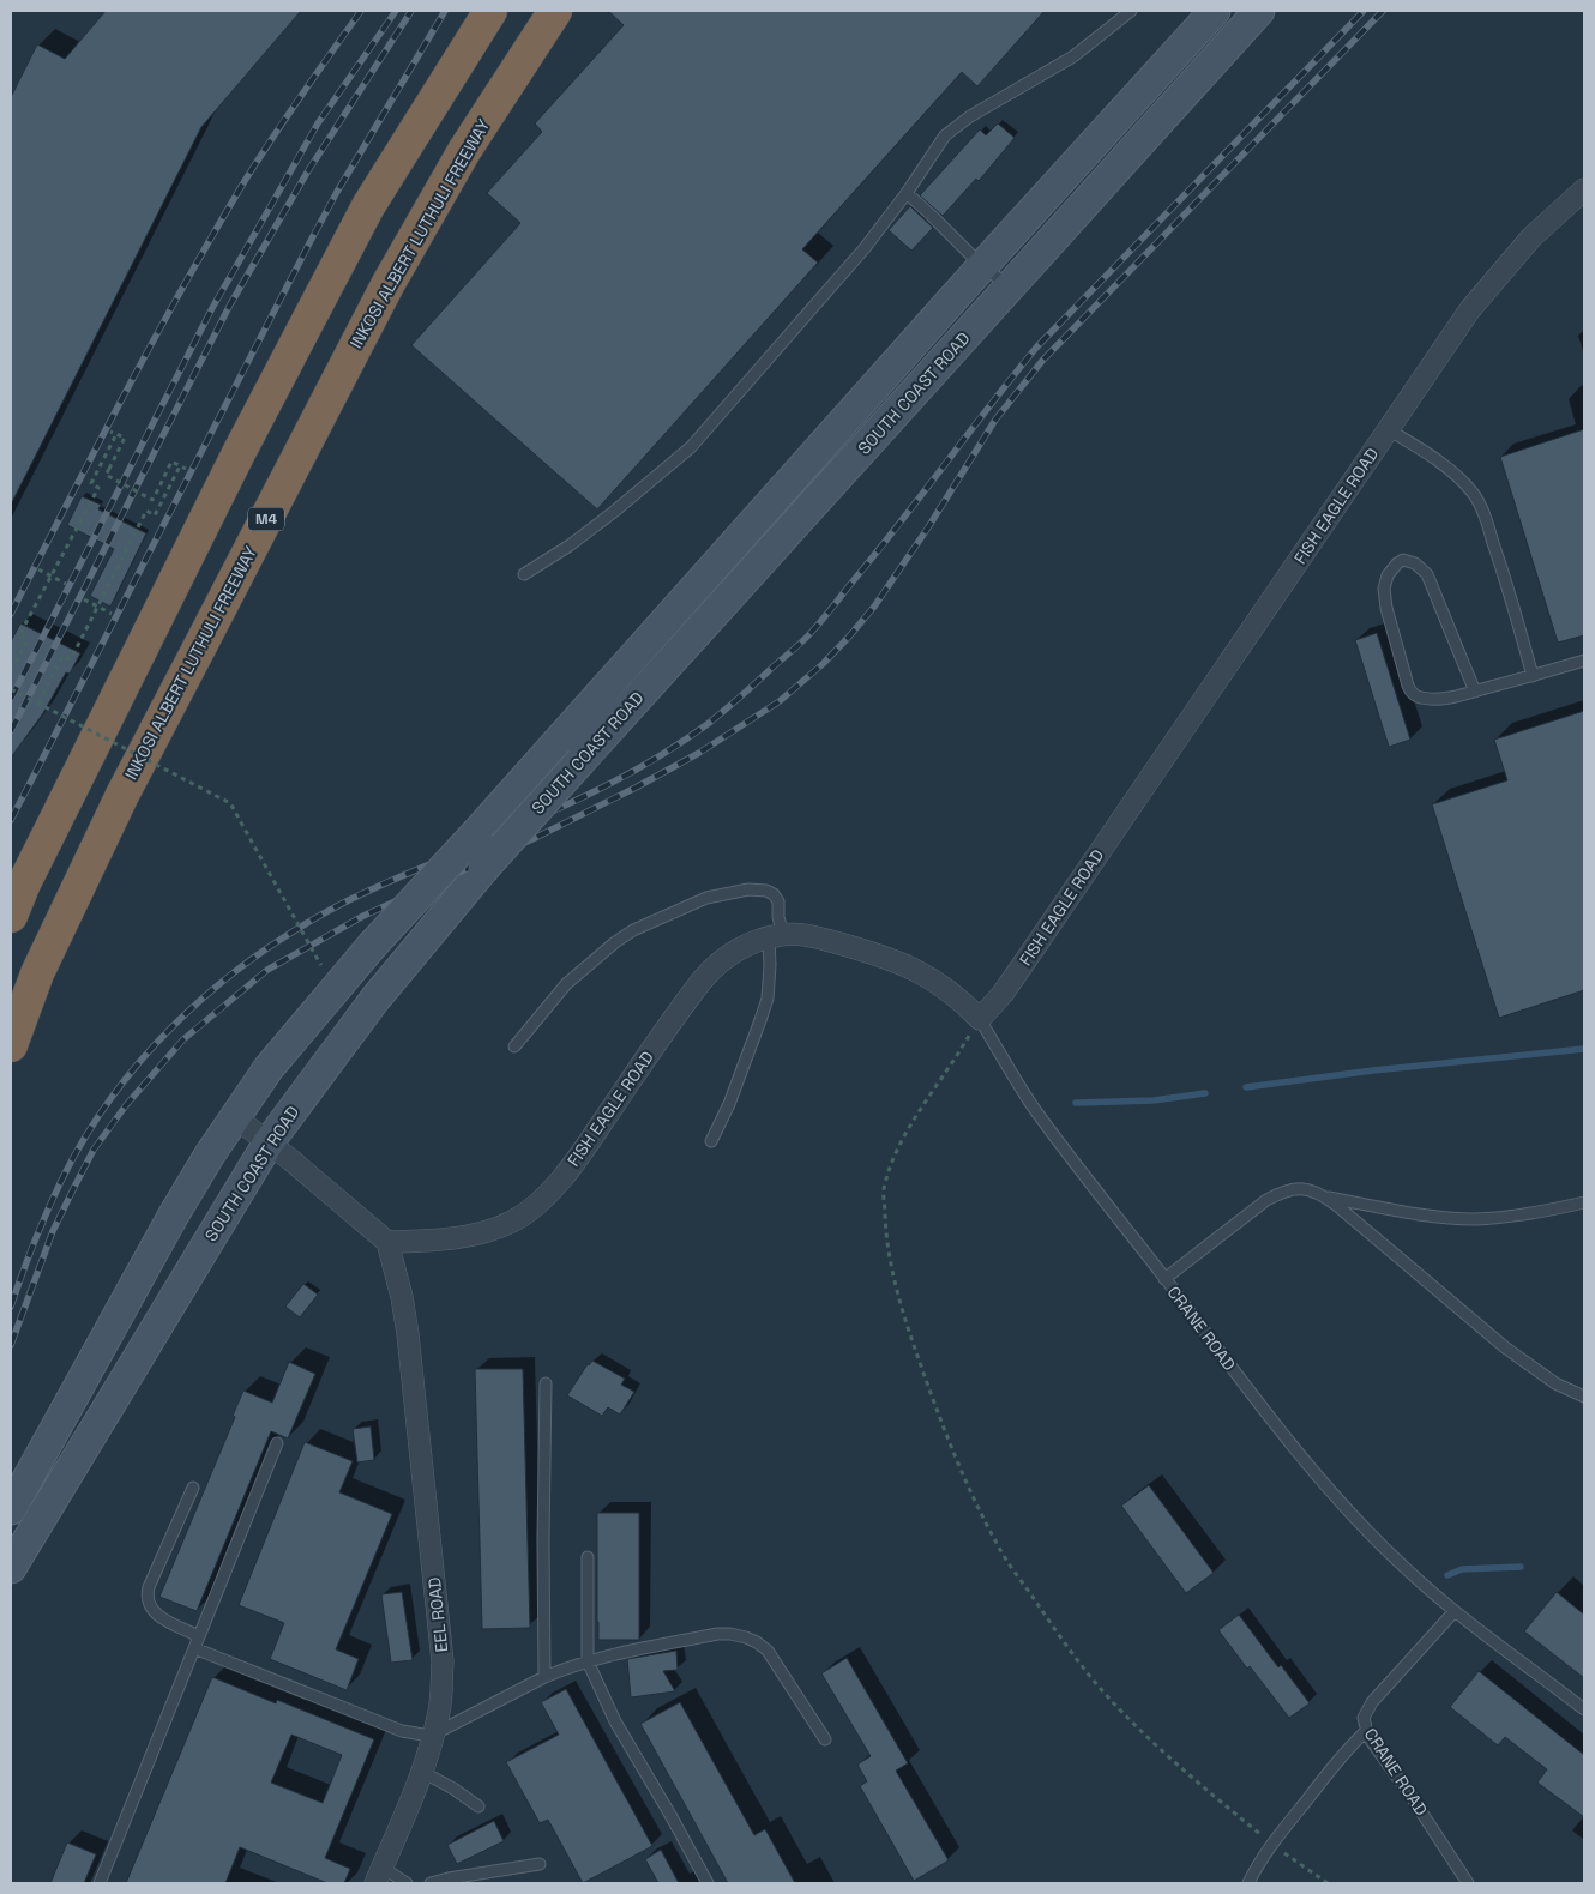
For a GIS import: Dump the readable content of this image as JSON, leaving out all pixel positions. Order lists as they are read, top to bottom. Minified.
{"streets":{"highway":["INKOSI ALBERT LUTHULI FREEWAY","M4"],"street":["SOUTH COAST ROAD","FISH EAGLE ROAD","EEL ROAD"],"lane":["CRANE ROAD"]},"crossings":[["FISH EAGLE ROAD","CRANE ROAD"],["FISH EAGLE ROAD","EEL ROAD"]]}
